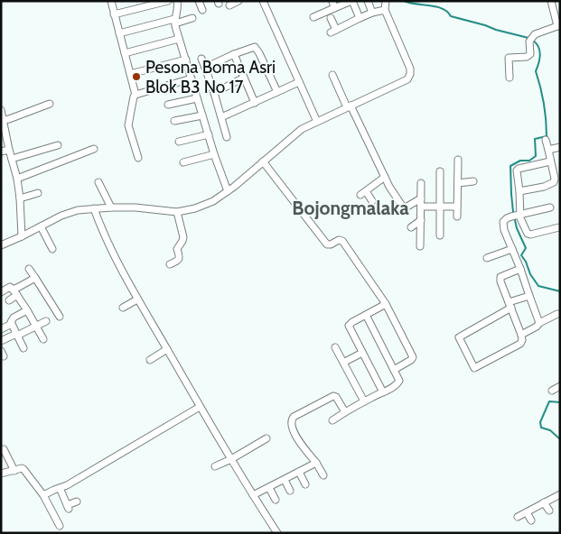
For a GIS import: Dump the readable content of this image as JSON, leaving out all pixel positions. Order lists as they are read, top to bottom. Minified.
{"districts":["Bojongmalaka"],"places":["Pesona Boma Asri Blok B3 No 17"]}
